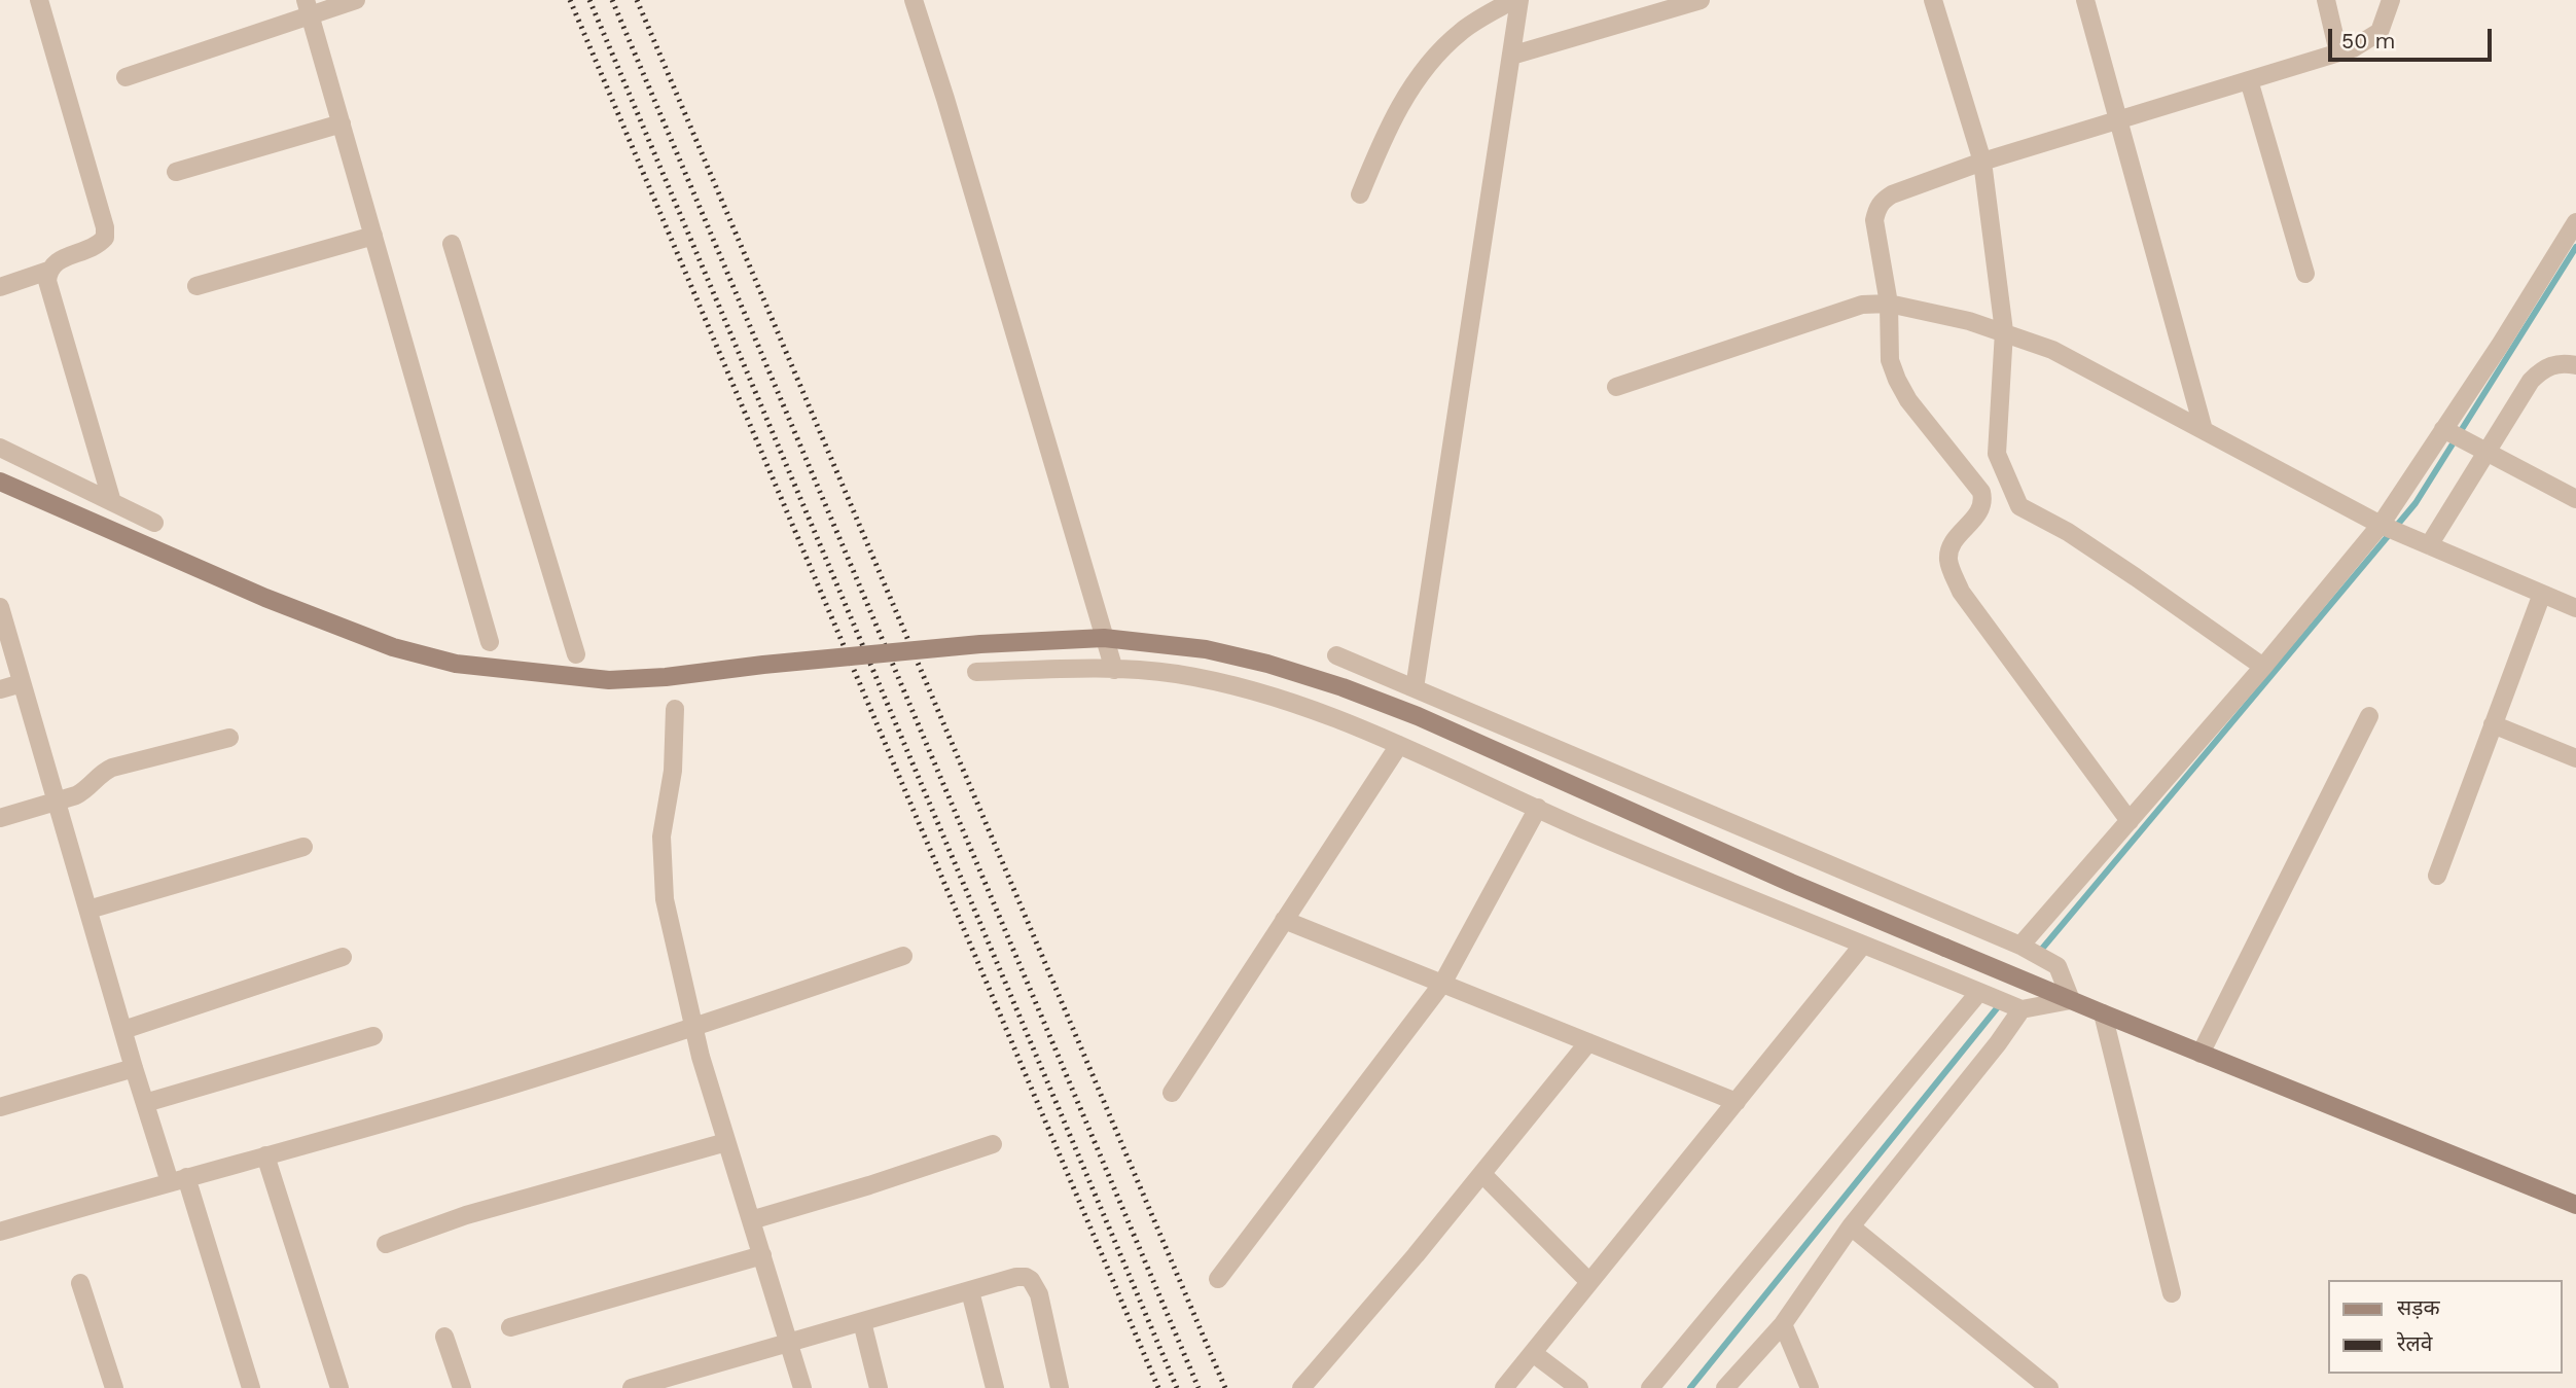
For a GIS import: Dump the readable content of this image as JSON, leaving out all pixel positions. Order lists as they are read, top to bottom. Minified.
{"legend":["सड़क","रेलवे"],"scale_bar":"50 m"}
